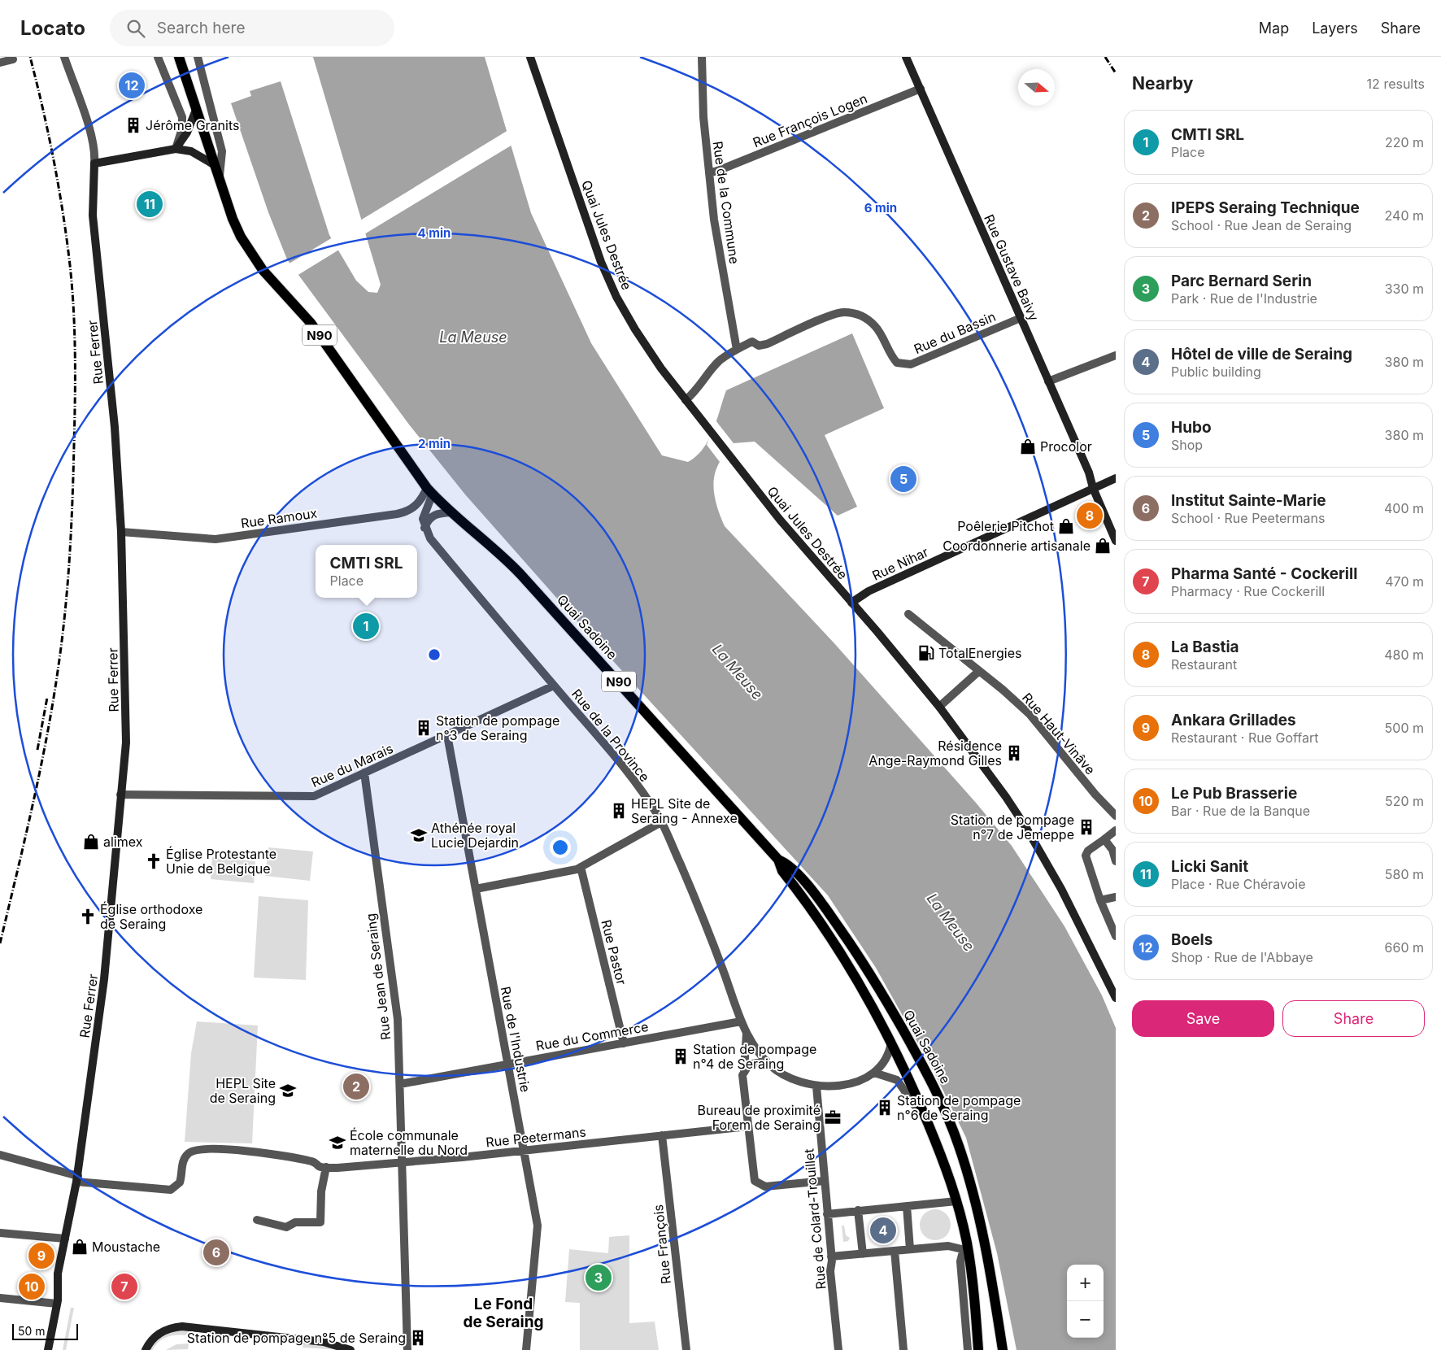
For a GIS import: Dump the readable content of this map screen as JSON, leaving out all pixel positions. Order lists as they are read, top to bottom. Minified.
{"streets":{"main road":["N90","Quai Sadoine"],"street":["Rue François Logen","Rue de la Commune","Quai Jules Destrée","Rue Gustave Baivy","Rue du Bassin","Rue Ferrer","Rue Ramoux","Rue Nihar","Rue Haut-Vinâve","Rue de la Province","Rue du Marais","Rue Pastor","Rue Jean de Seraing","Rue du Commerce","Rue de l'Industrie","Rue Peetermans","Rue de Colard-Trouillet","Rue François"]},"crossings":[["Rue François Logen","Rue de la Commune"],["Rue François Logen","Rue Gustave Baivy"],["Rue de la Commune","Rue du Bassin"],["Quai Jules Destrée","Rue du Bassin"],["Quai Jules Destrée","Rue Nihar"],["Rue Gustave Baivy","Rue du Bassin"],["Rue Gustave Baivy","Rue Nihar"],["N90","Rue Ramoux"],["N90","Quai Sadoine"],["Rue Ferrer","Rue Ramoux"],["Rue Ferrer","Rue du Marais"],["Rue Ferrer","Rue Peetermans"],["Rue Ramoux","Quai Sadoine"],["Rue de la Province","Rue du Marais"],["Rue de la Province","Rue du Commerce"],["Rue de la Province","Rue Peetermans"],["Rue de la Province","Rue de Colard-Trouillet"],["Rue du Marais","Rue Jean de Seraing"],["Rue du Marais","Rue de l'Industrie"],["Rue Pastor","Rue du Commerce"],["Rue Jean de Seraing","Rue du Commerce"],["Rue Jean de Seraing","Rue Peetermans"],["Rue du Commerce","Rue de l'Industrie"],["Rue de l'Industrie","Rue Peetermans"],["Rue Peetermans","Rue François"]],"districts":["Le Fond de Seraing"],"water":["La Meuse"],"places":{"building":["Jérôme Granits","Station de pompage n°3 de Seraing","Résidence Ange-Raymond Gilles","HEPL Site de Seraing - Annexe","Station de pompage n°7 de Jemeppe","Station de pompage n°4 de Seraing","Station de pompage n°6 de Seraing","Station de pompage n°5 de Seraing"],"shop":["Procolor","Poêlerie Pitchot","Coordonnerie artisanale","alimex","Moustache"],"fuel station":["TotalEnergies"],"school or university":["Athénée royal Lucie Dejardin","HEPL Site de Seraing","École communale maternelle du Nord"],"church":["Église Protestante Unie de Belgique","Église orthodoxe de Seraing"],"office":["Bureau de proximité Forem de Seraing"]},"scale_bar":"50 m","north":"right","page":{"header":"Locato","search":"Search here","nav":["Map","Layers","Share"],"heading":["Nearby","12 results"],"pins":["12","11","5","8","1","2","4","6","9","3","7","10"],"list":[{"mark":"1","name":"CMTI SRL","note":"Place","value":"220 m"},{"mark":"2","name":"IPEPS Seraing Technique","note":"School · Rue Jean de Seraing","value":"240 m"},{"mark":"3","name":"Parc Bernard Serin","note":"Park · Rue de l'Industrie","value":"330 m"},{"mark":"4","name":"Hôtel de ville de Seraing","note":"Public building","value":"380 m"},{"mark":"5","name":"Hubo","note":"Shop","value":"380 m"},{"mark":"6","name":"Institut Sainte-Marie","note":"School · Rue Peetermans","value":"400 m"},{"mark":"7","name":"Pharma Santé - Cockerill","note":"Pharmacy · Rue Cockerill","value":"470 m"},{"mark":"8","name":"La Bastia","note":"Restaurant","value":"480 m"},{"mark":"9","name":"Ankara Grillades","note":"Restaurant · Rue Goffart","value":"500 m"},{"mark":"10","name":"Le Pub Brasserie","note":"Bar · Rue de la Banque","value":"520 m"},{"mark":"11","name":"Licki Sanit","note":"Place · Rue Chéravoie","value":"580 m"},{"mark":"12","name":"Boels","note":"Shop · Rue de l'Abbaye","value":"660 m"}],"popup":["CMTI SRL","Place"],"buttons":["Save","Share"],"map_buttons":["+","−"],"scale":"50 m"},"rings":["6 min","4 min","2 min"]}
